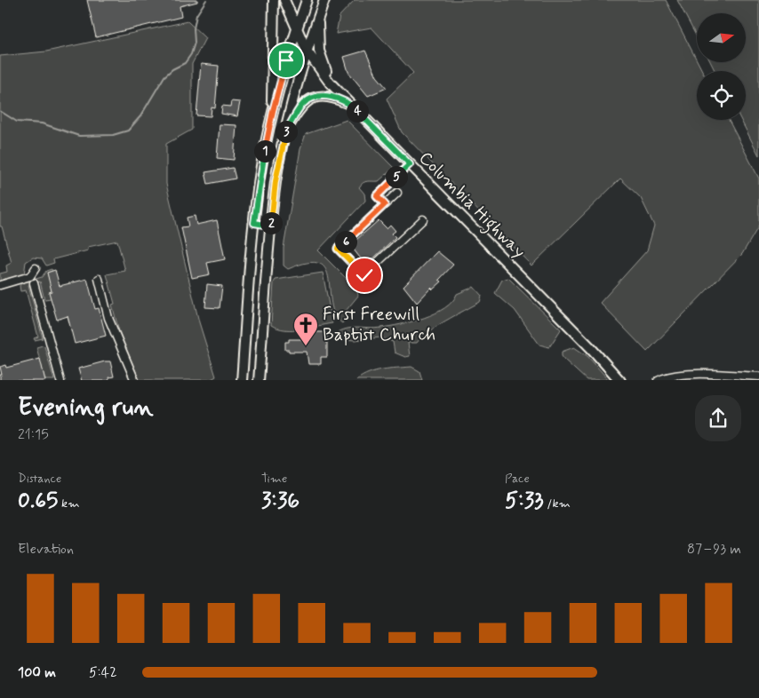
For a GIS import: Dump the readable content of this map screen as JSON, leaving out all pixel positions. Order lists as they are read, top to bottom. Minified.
{"streets":{"main road":["Columbia Highway"]},"places":{"church":["First Freewill Baptist Church"]},"north":"right","page":{"pins":["4","3","1","5","2","6"],"heading":["Evening run","21:15"],"stats":[["Distance","0.65 km"],["Time","3:36"],["Pace","5:33 /km"]],"chart":["Elevation","87–93 m"],"list":[{"name":"100 m","note":"5:42"}]}}
